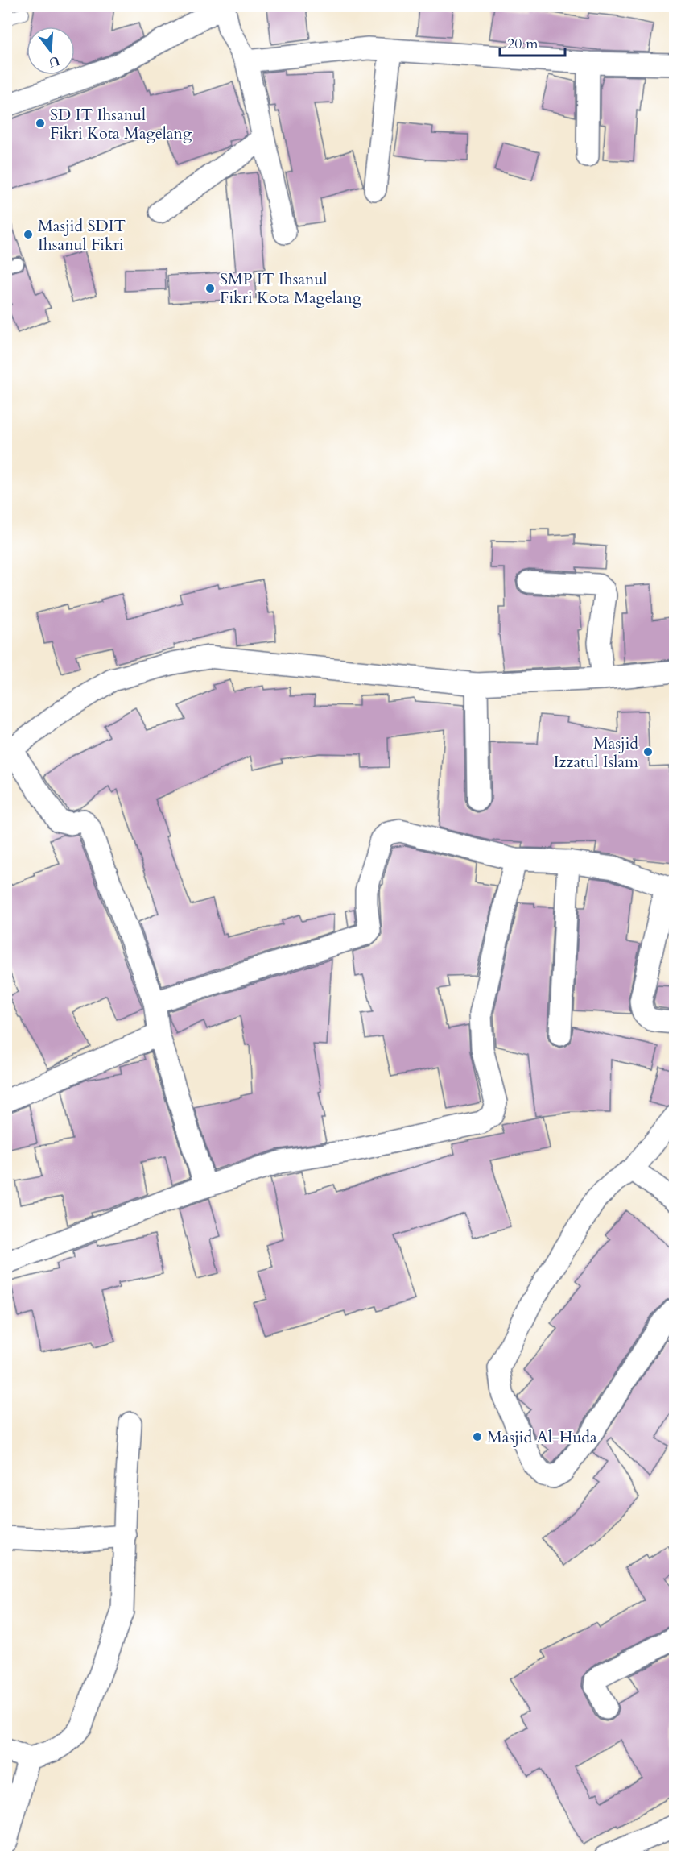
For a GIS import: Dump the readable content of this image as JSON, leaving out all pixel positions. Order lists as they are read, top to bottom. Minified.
{"places":["SD IT Ihsanul Fikri Kota Magelang","Masjid SDIT Ihsanul Fikri","SMP IT Ihsanul Fikri Kota Magelang","Masjid Izzatul Islam","Masjid Al-Huda"],"scale_bar":"20 m","north":"bottom"}
